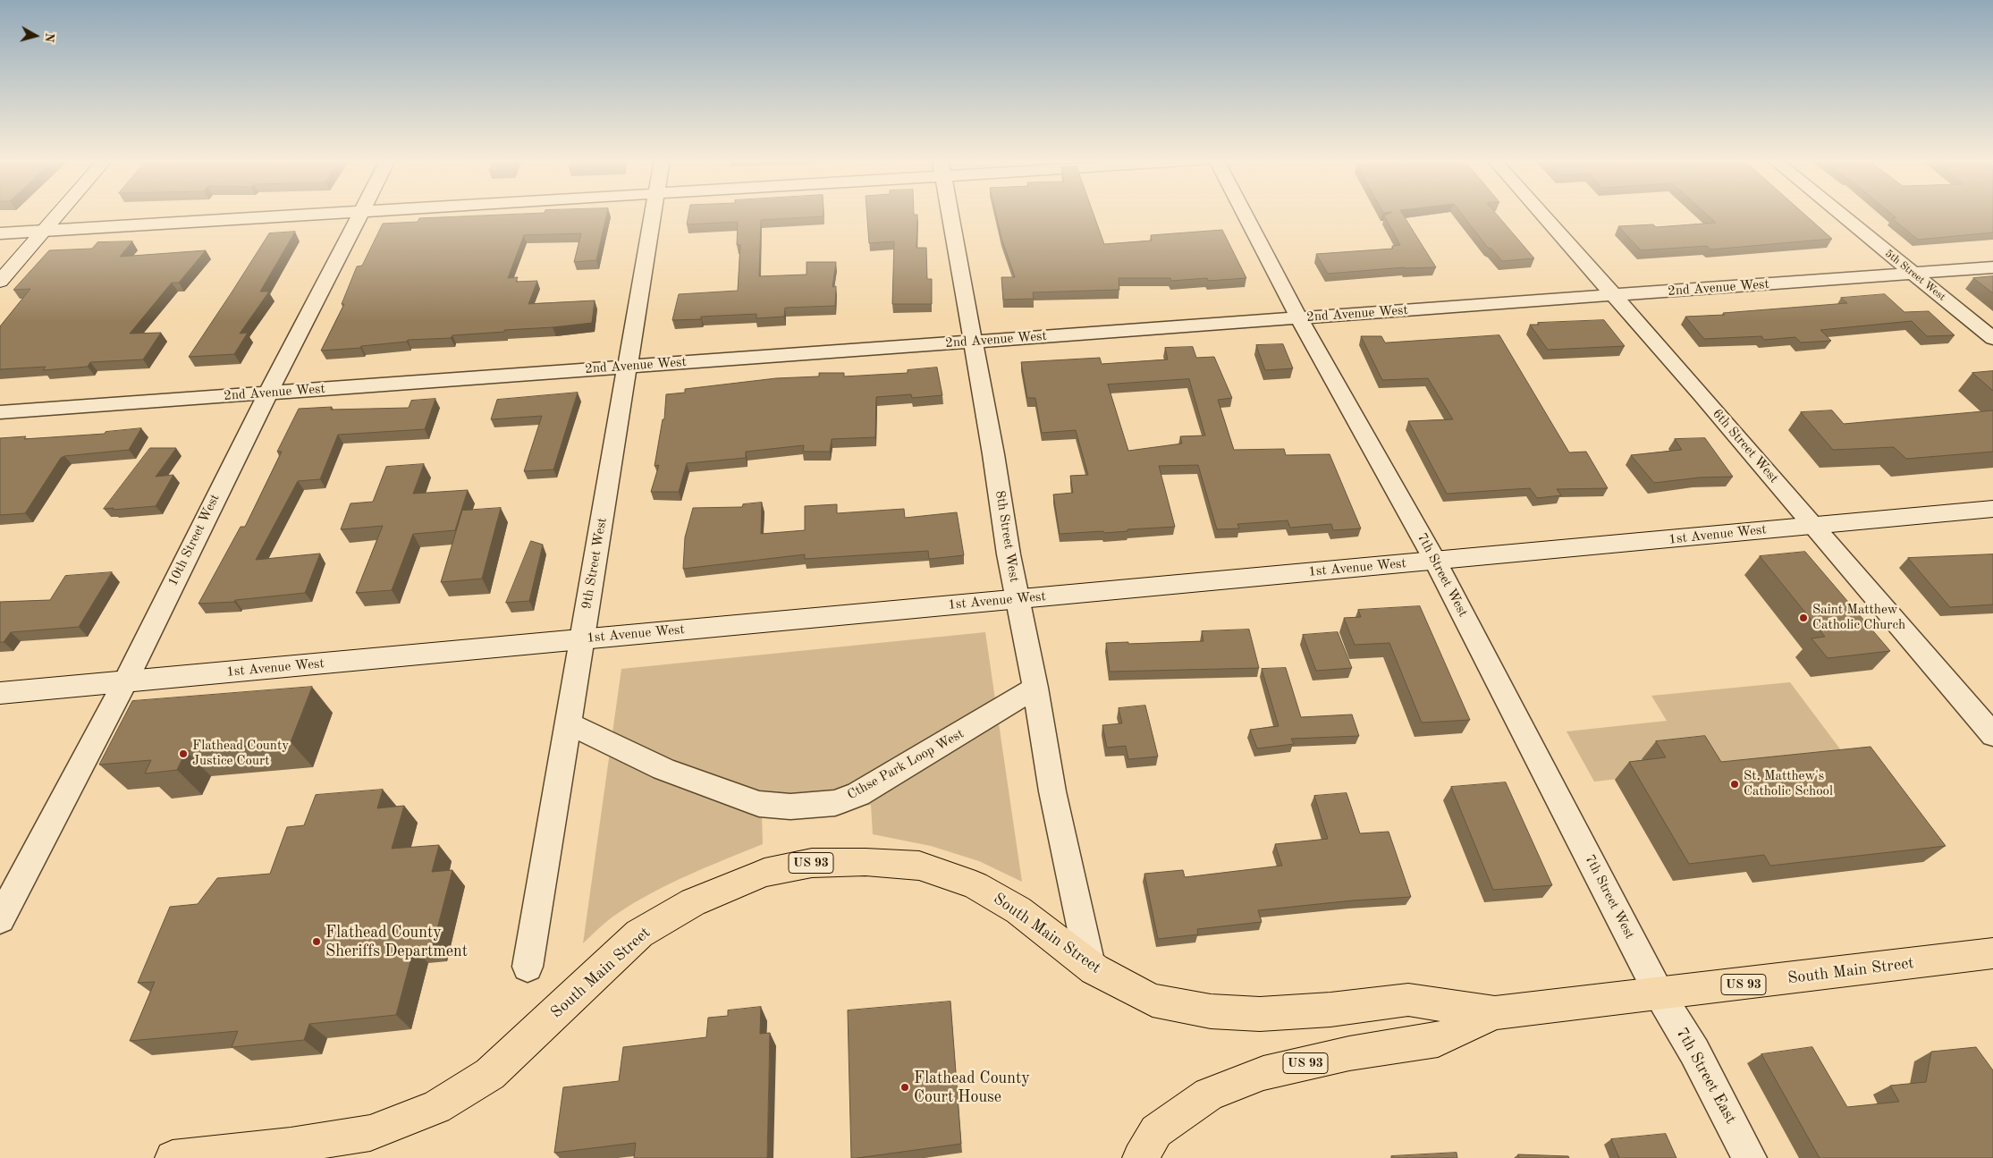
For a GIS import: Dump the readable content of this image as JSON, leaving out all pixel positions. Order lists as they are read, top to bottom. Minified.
{"streets":{"main road":["US 93","South Main Street"],"street":["5th Street West","2nd Avenue West","6th Street West","1st Avenue West","8th Street West","10th Street West","9th Street West","7th Street West","Cthse Park Loop West","7th Street East"]},"crossings":[["5th Street West","2nd Avenue West"],["2nd Avenue West","6th Street West"],["2nd Avenue West","8th Street West"],["2nd Avenue West","10th Street West"],["2nd Avenue West","9th Street West"],["2nd Avenue West","7th Street West"],["6th Street West","1st Avenue West"],["1st Avenue West","8th Street West"],["1st Avenue West","10th Street West"],["1st Avenue West","9th Street West"],["1st Avenue West","7th Street West"],["8th Street West","Cthse Park Loop West"],["8th Street West","South Main Street"],["9th Street West","Cthse Park Loop West"],["7th Street West","South Main Street"],["7th Street West","7th Street East"],["South Main Street","7th Street East"]],"places":["Saint Matthew Catholic Church","Flathead County Justice Court","St. Matthew's Catholic School","Flathead County Sheriffs Department","Flathead County Court House"],"north":"right"}
